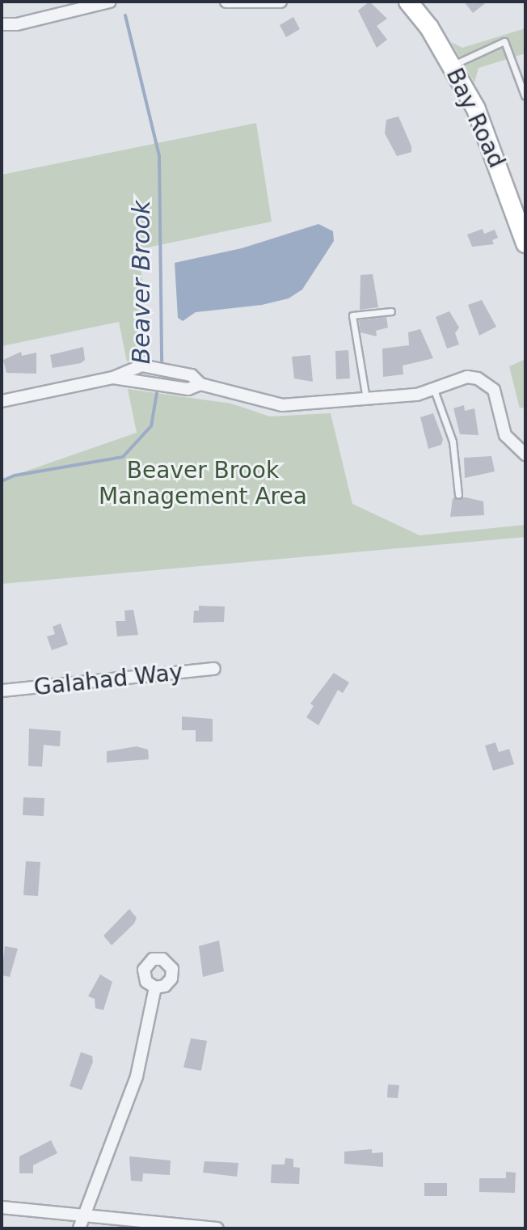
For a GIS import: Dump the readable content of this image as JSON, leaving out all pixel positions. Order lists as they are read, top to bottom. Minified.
{"streets":{"main road":["Bay Road"],"street":["Galahad Way"]},"water":["Beaver Brook"],"parks":["Beaver Brook Management Area"]}
